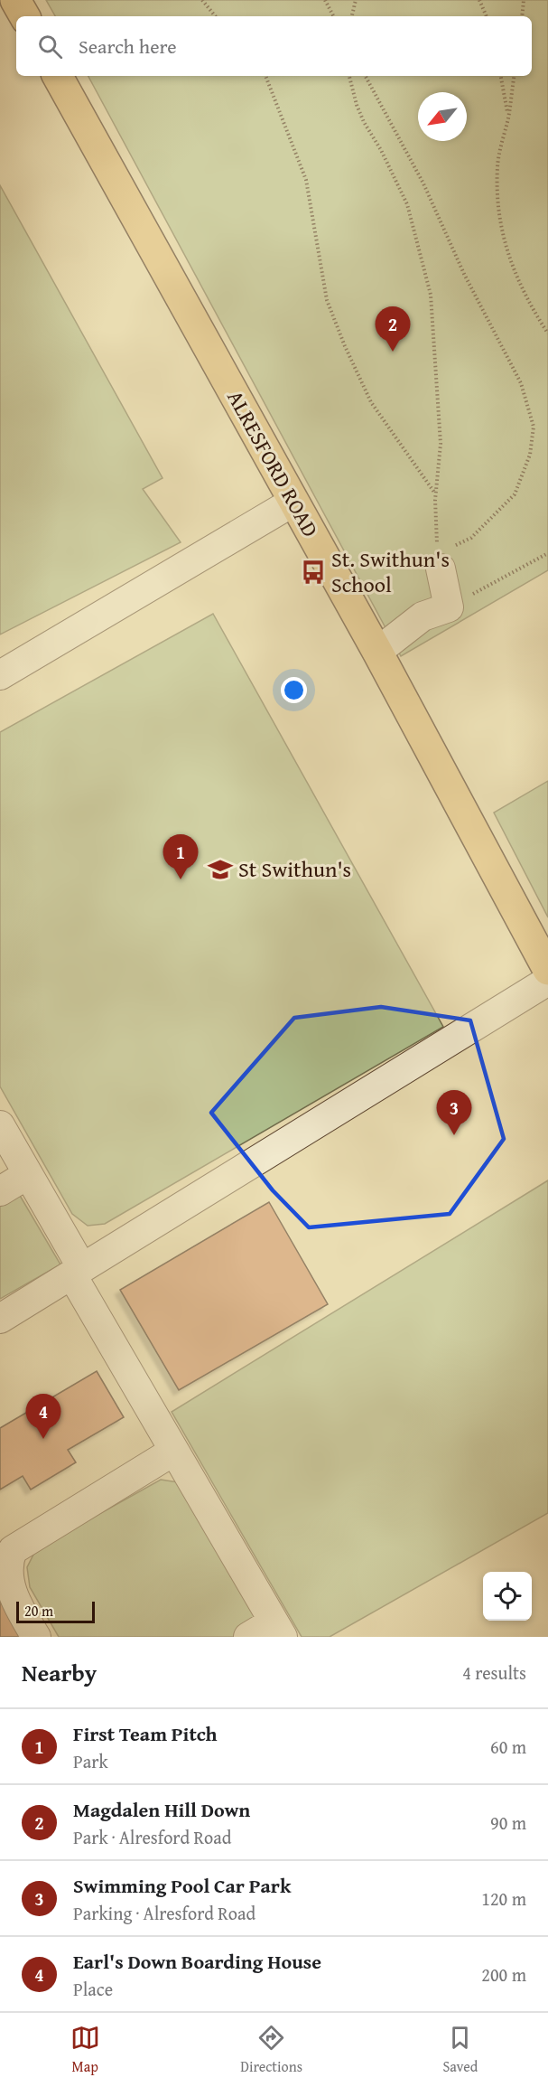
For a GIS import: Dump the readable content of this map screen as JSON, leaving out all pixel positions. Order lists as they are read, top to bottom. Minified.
{"streets":{"main road":["ALRESFORD ROAD"]},"places":{"bus stop":["St. Swithun's School"],"school or university":["St Swithun's"]},"scale_bar":"20 m","north":"bottom left","page":{"search":"Search here","pins":["2","1","3","4"],"scale":"20 m","heading":["Nearby","4 results"],"list":[{"mark":"1","name":"First Team Pitch","note":"Park","value":"60 m"},{"mark":"2","name":"Magdalen Hill Down","note":"Park · Alresford Road","value":"90 m"},{"mark":"3","name":"Swimming Pool Car Park","note":"Parking · Alresford Road","value":"120 m"},{"mark":"4","name":"Earl's Down Boarding House","note":"Place","value":"200 m"}],"nav":["Map","Directions","Saved"]}}
